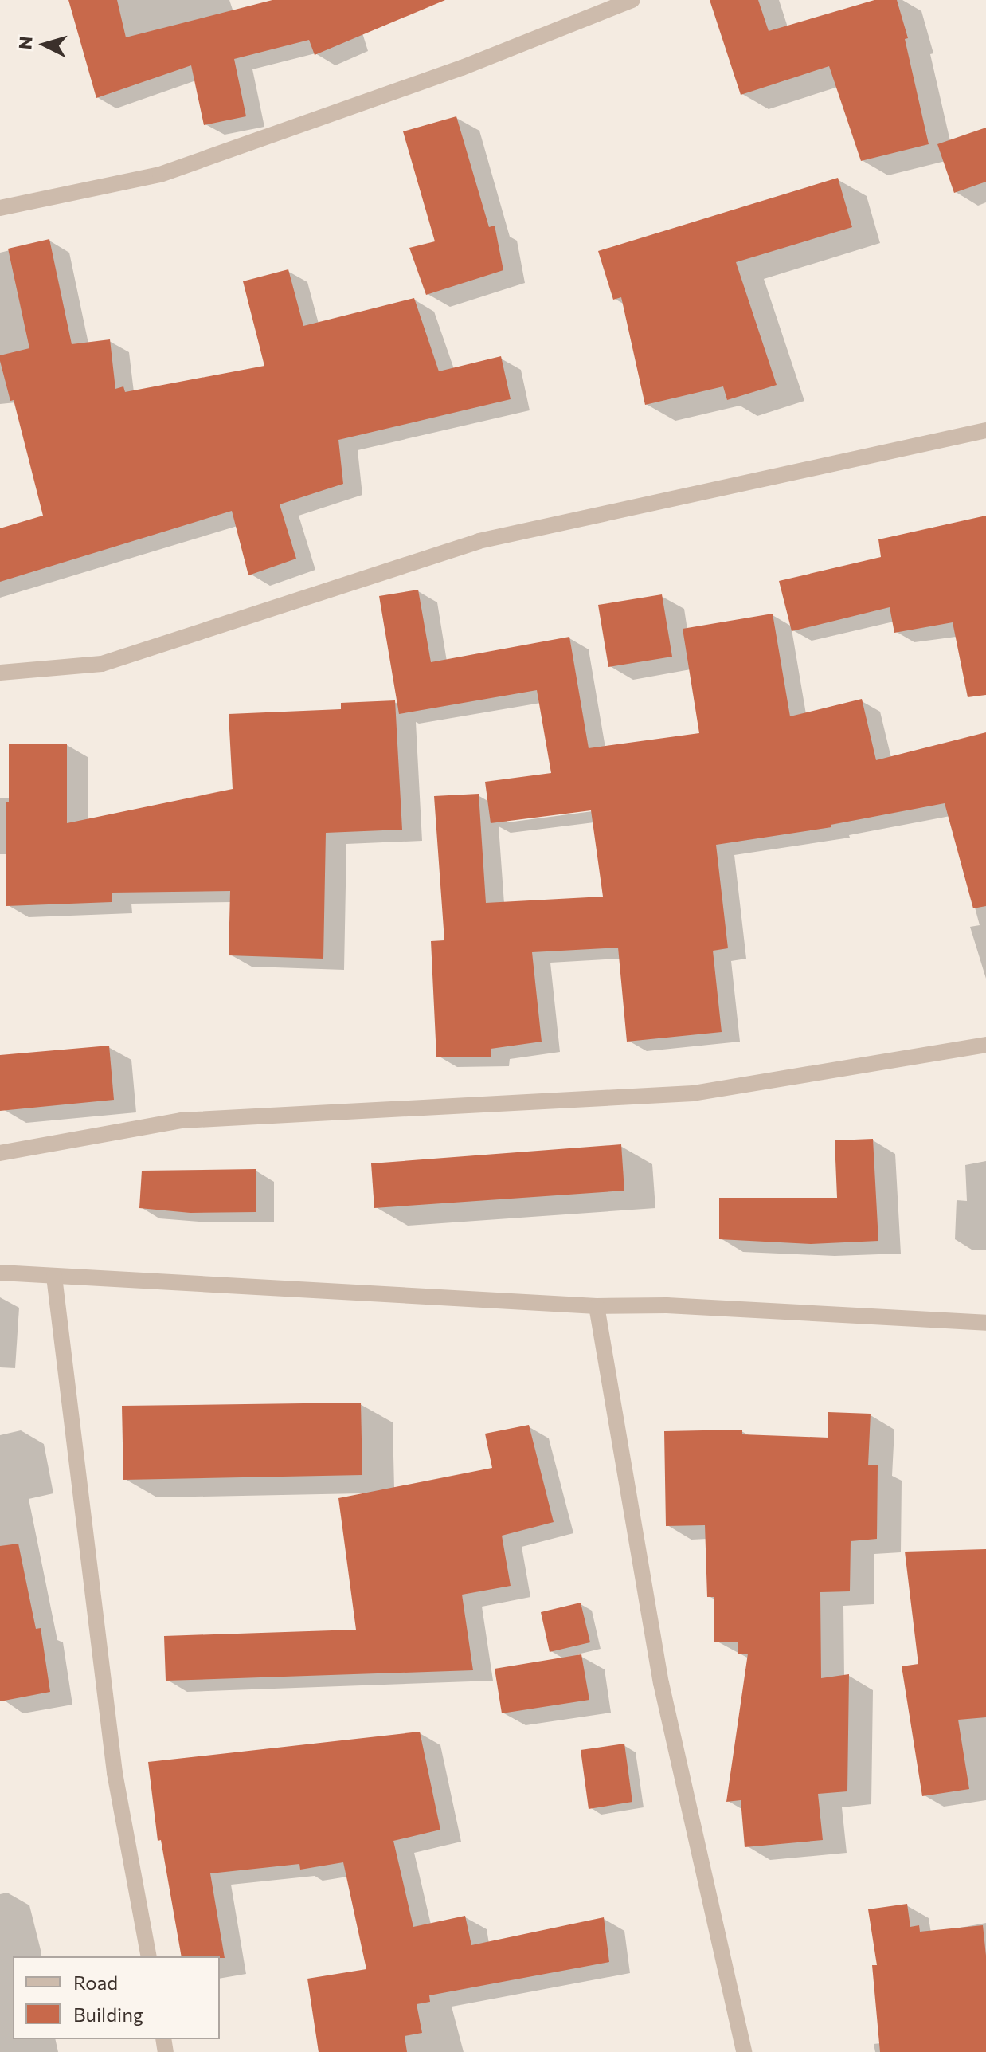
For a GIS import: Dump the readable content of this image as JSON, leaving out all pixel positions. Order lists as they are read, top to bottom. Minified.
{"legend":["Road","Building"],"north":"left"}
